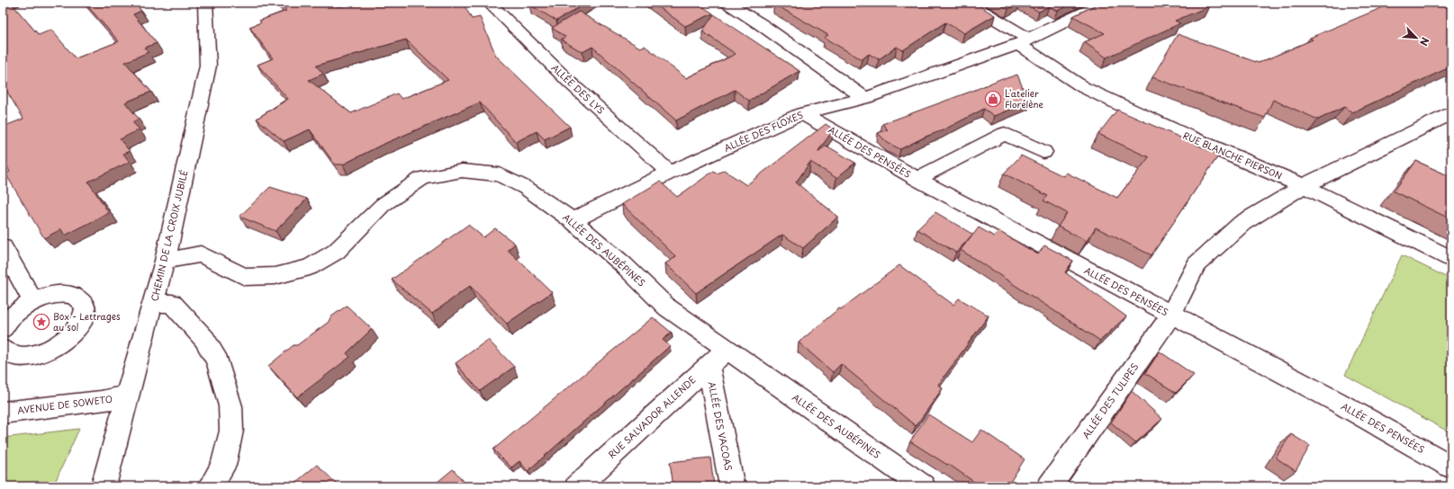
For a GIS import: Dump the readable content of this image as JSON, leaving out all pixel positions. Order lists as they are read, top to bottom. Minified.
{"streets":{"street":["ALLÉE DES LYS","ALLÉE DES FLOXES","ALLÉE DES PENSÉES","RUE BLANCHE PIERSON","CHEMIN DE LA CROIX JUBILÉ","ALLÉE DES AUBÉPINES","ALLÉE DES TULIPES","AVENUE DE SOWETO","RUE SALVADOR ALLENDE","ALLÉE DES VACOAS"]},"crossings":[["ALLÉE DES LYS","ALLÉE DES FLOXES"],["ALLÉE DES FLOXES","ALLÉE DES PENSÉES"],["ALLÉE DES FLOXES","RUE BLANCHE PIERSON"],["ALLÉE DES FLOXES","ALLÉE DES AUBÉPINES"],["ALLÉE DES PENSÉES","ALLÉE DES TULIPES"],["RUE BLANCHE PIERSON","ALLÉE DES TULIPES"],["CHEMIN DE LA CROIX JUBILÉ","ALLÉE DES AUBÉPINES"],["CHEMIN DE LA CROIX JUBILÉ","AVENUE DE SOWETO"],["ALLÉE DES AUBÉPINES","RUE SALVADOR ALLENDE"],["RUE SALVADOR ALLENDE","ALLÉE DES VACOAS"]],"places":{"shop":["L'atelier Florélène"],"place":["Box - Lettrages au sol"]},"north":"bottom right"}
